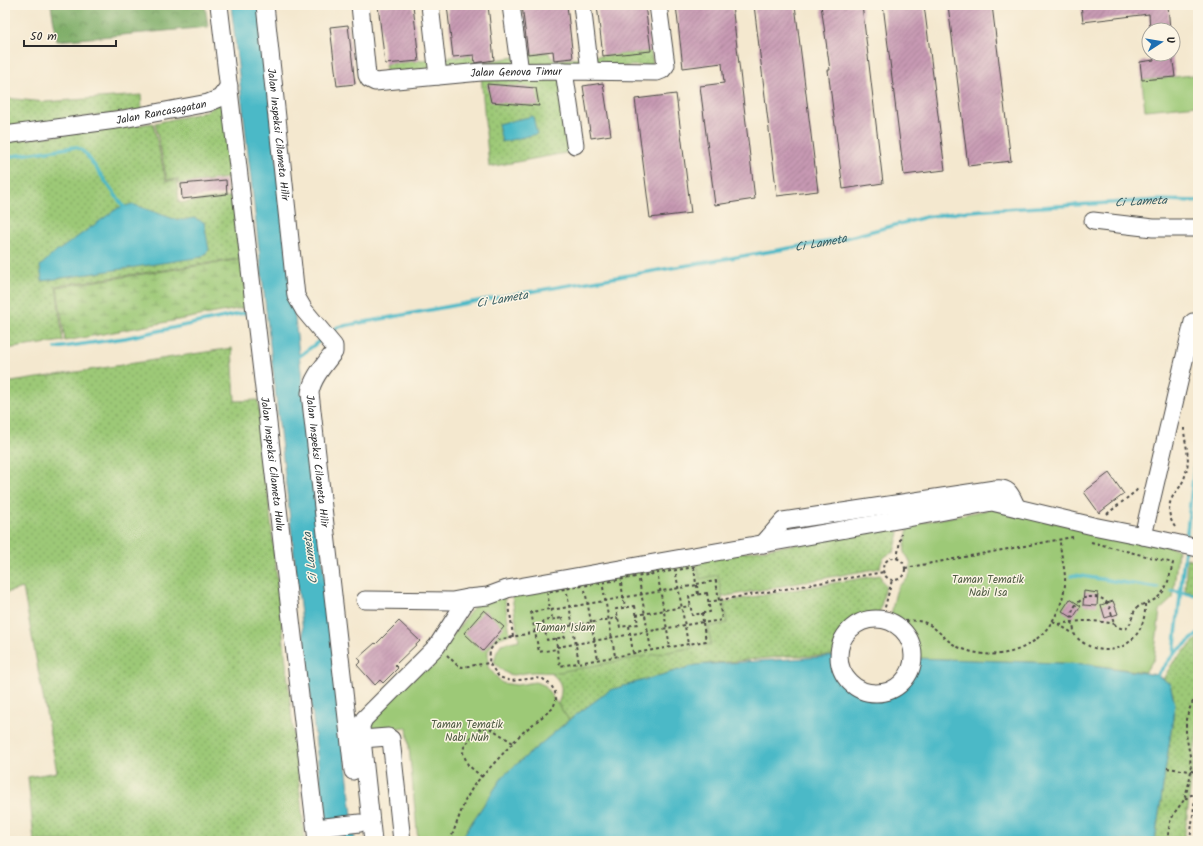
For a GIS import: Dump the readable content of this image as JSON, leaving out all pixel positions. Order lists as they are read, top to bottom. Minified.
{"streets":{"street":["Jalan Genova Timur","Jalan Rancasagatan","Jalan Inspeksi Cilameta Hilir","Jalan Inspeksi Cilameta Hulu"]},"crossings":[["Jalan Rancasagatan","Jalan Inspeksi Cilameta Hulu"]],"water":["Ci Lameta"],"parks":["Taman Tematik Nabi Isa","Taman Islam","Taman Tematik Nabi Nuh"],"scale_bar":"50 m","north":"right"}
